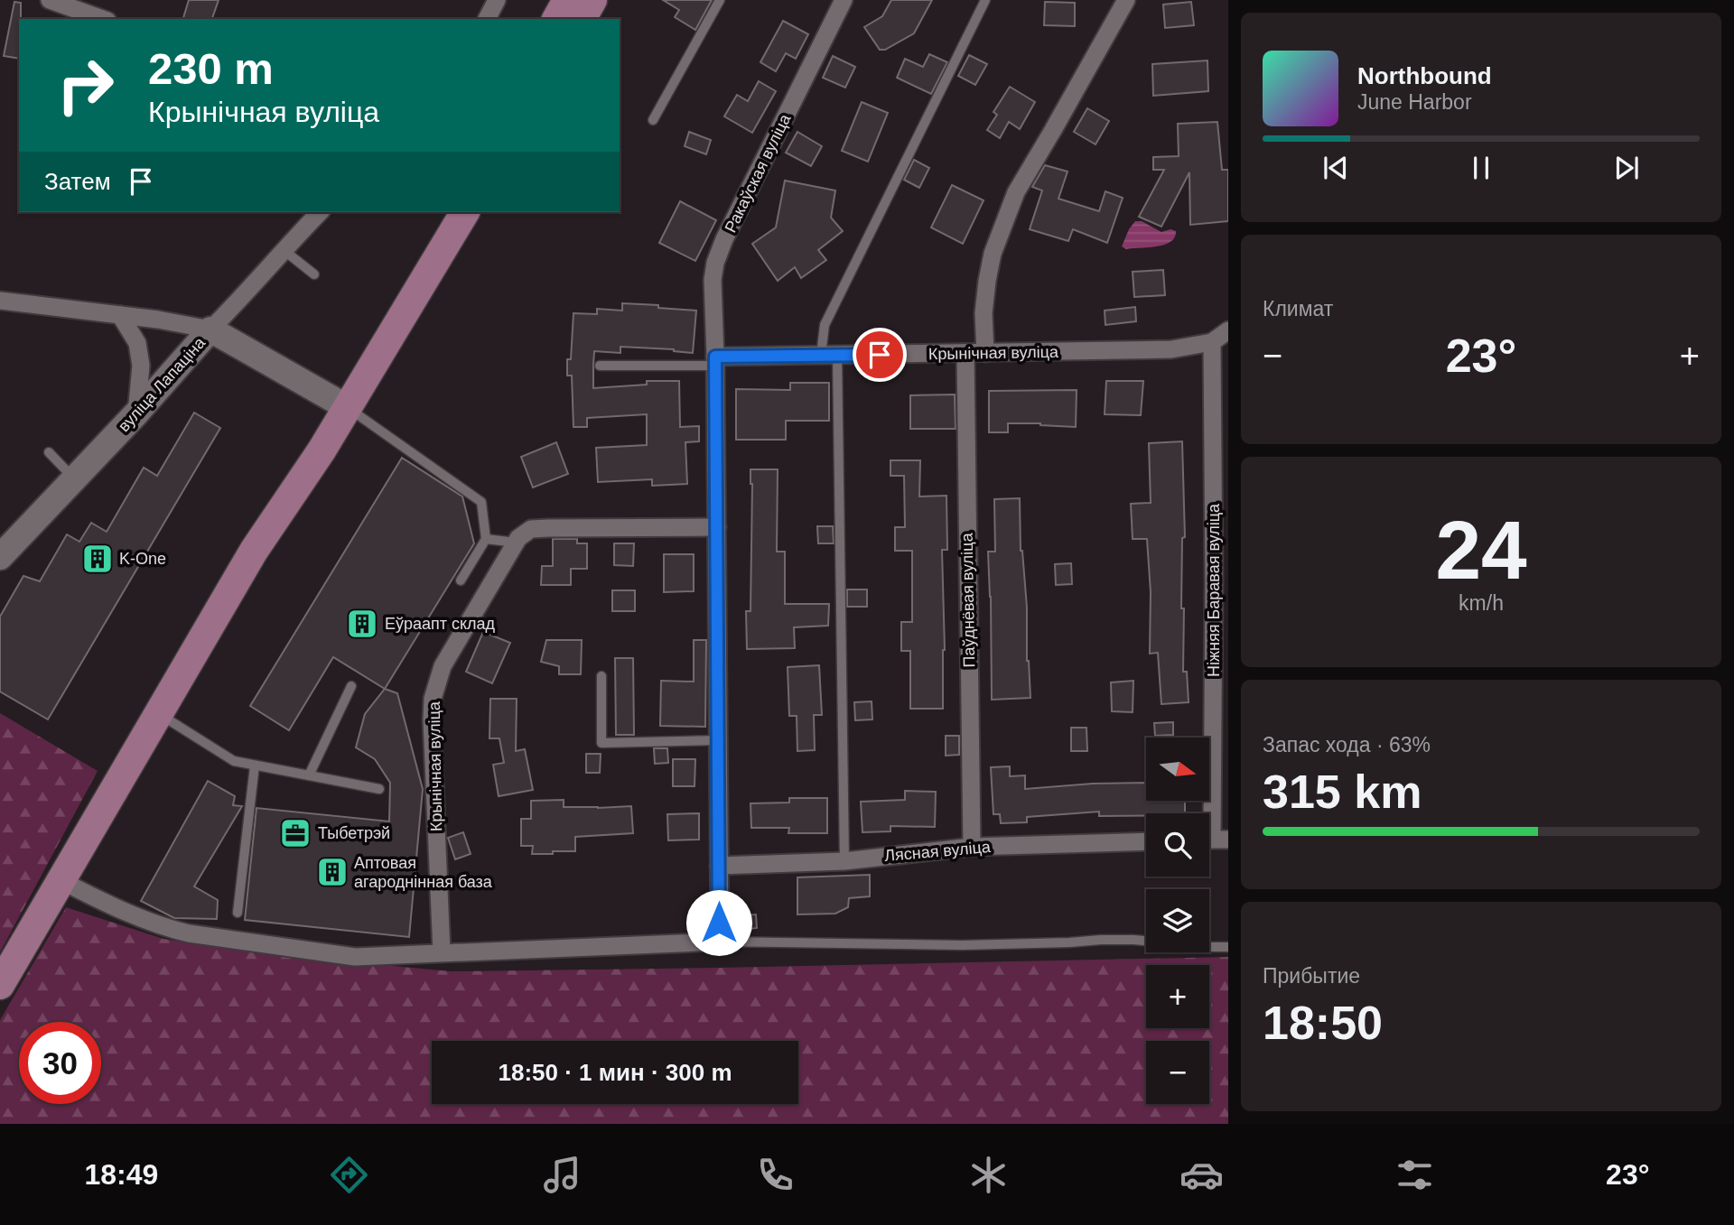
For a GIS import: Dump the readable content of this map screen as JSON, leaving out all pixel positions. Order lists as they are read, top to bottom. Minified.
{"streets":{"main road":["вуліца Лапаціна"],"street":["Ракаўская вуліца","Крынічная вуліца","Ніжняя Баравая вуліца","Паўднёвая вуліца","Лясная вуліца"]},"crossings":[["Ракаўская вуліца","Крынічная вуліца"],["Ракаўская вуліца","Лясная вуліца"],["Крынічная вуліца","Ніжняя Баравая вуліца"],["Крынічная вуліца","Паўднёвая вуліца"],["Паўднёвая вуліца","Лясная вуліца"]],"places":{"building":["K-One","Еўраапт склад","Аптовая агароднінная база"],"office":["Тыбетрэй"]},"north":"right","page":{"turn":["230 m","Крынічная вуліца"],"song":["Northbound","June Harbor"],"then":"Затем","tile":["Климат",["24","km/h"],["Запас хода · 63%","315 km"],["Прибытие","18:50"]],"heat":["−","23°","+"],"map_buttons":["+","−"],"limit":"30","trip":"18:50 · 1 мин · 300 m","tabs":["18:49","23°"]}}
